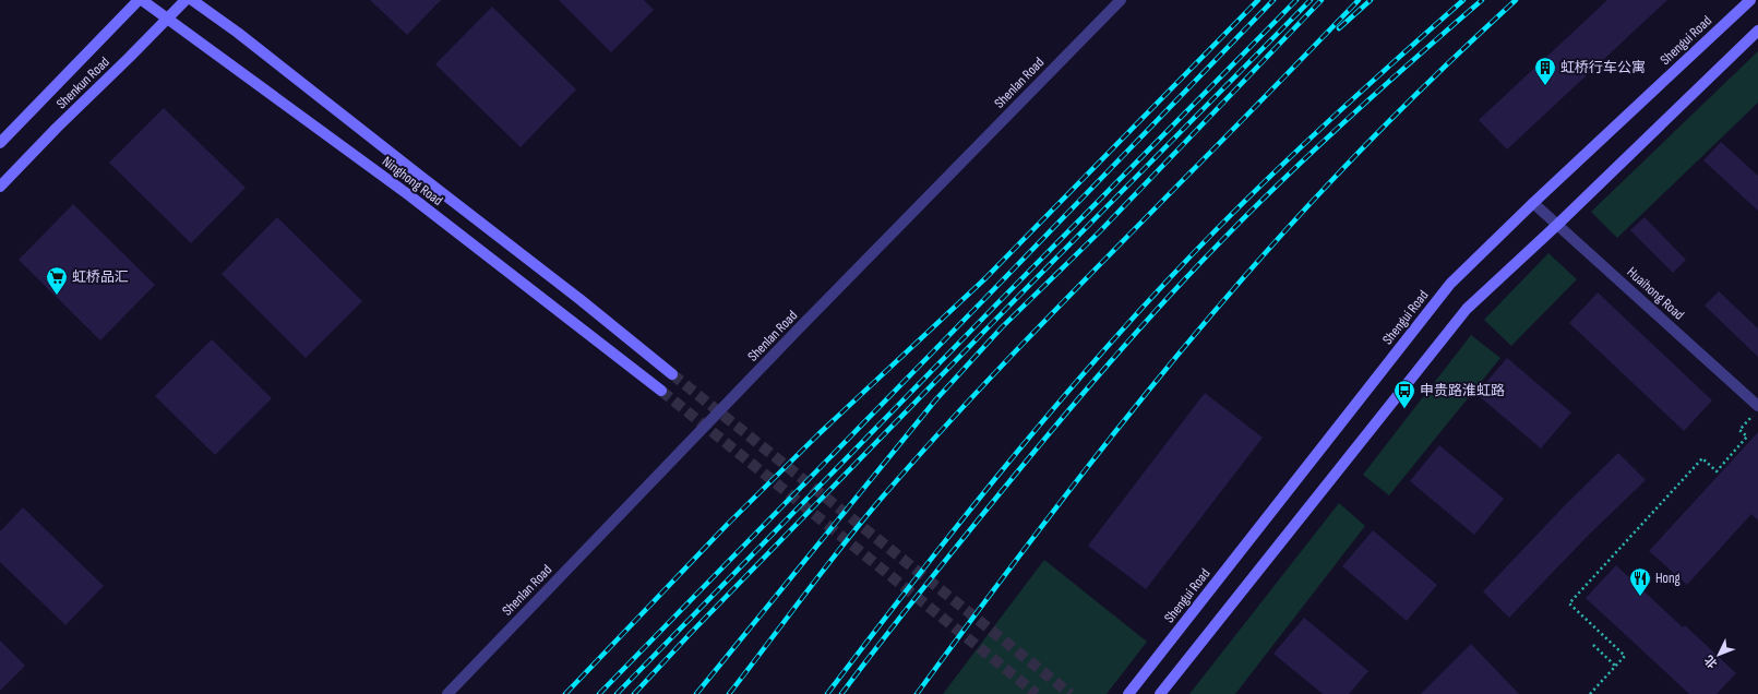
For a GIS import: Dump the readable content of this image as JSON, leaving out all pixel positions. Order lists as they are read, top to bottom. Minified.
{"streets":{"main road":["Shengui Road","Shenkun Road","Ninghong Road"],"street":["Shenlan Road","Huaihong Road"]},"crossings":[["Shengui Road","Huaihong Road"],["Shenkun Road","Ninghong Road"]],"places":{"building":["虹桥行车公寓"],"supermarket":["虹桥品汇"],"bus stop":["申贵路淮虹路"],"restaurant":["Hong"]},"north":"bottom left"}
